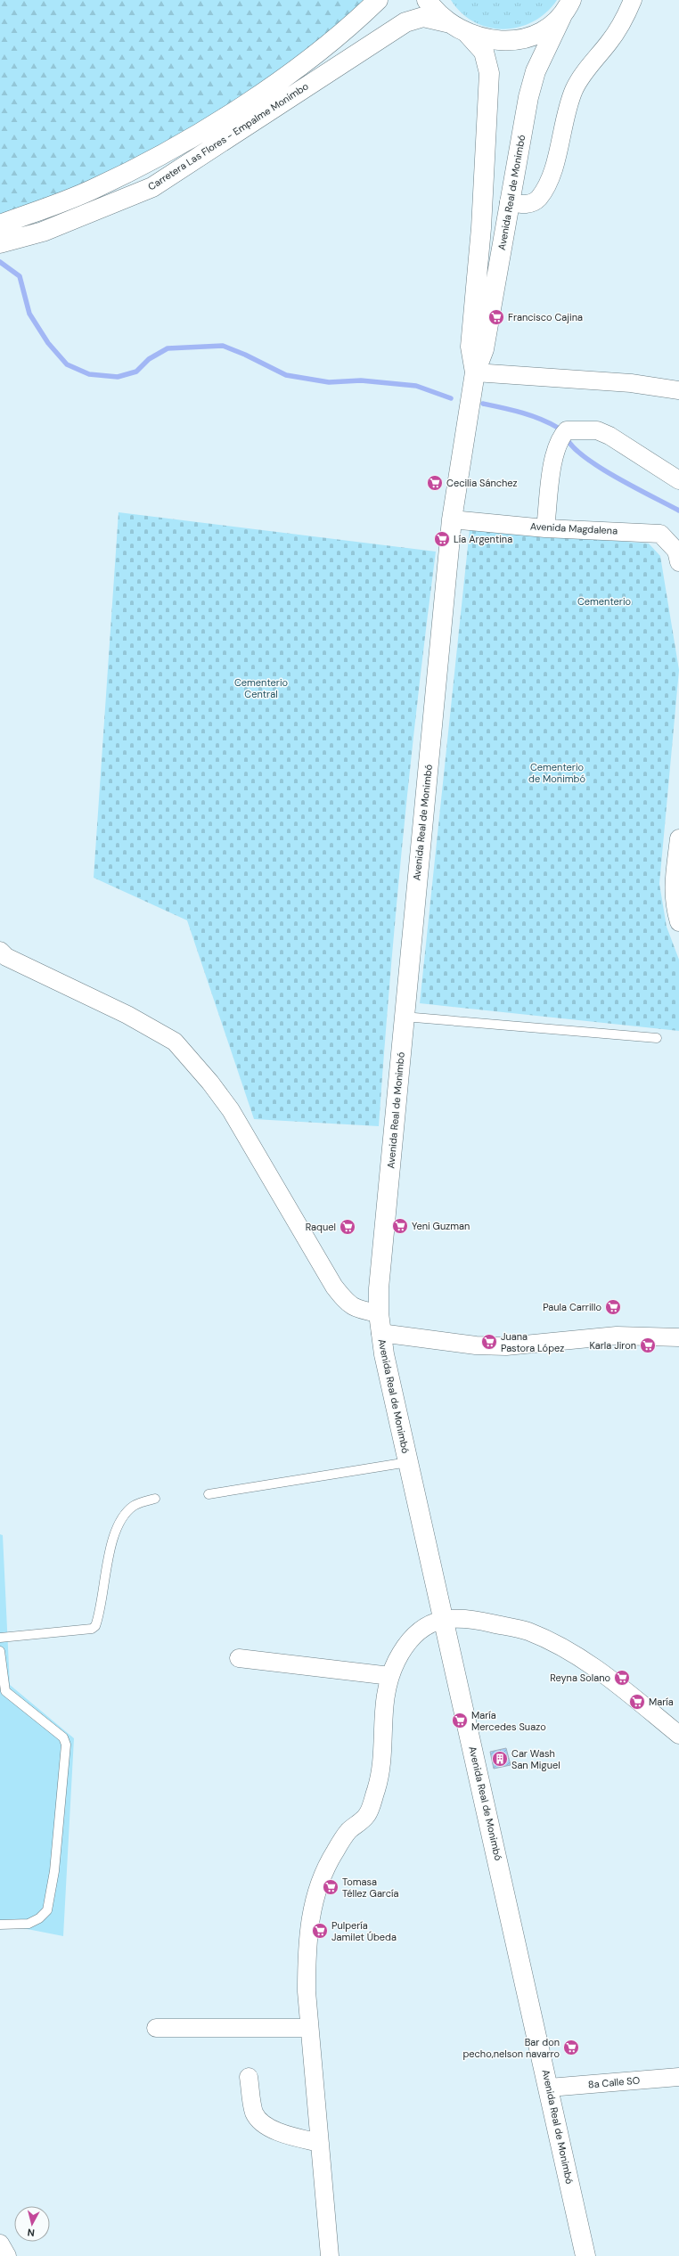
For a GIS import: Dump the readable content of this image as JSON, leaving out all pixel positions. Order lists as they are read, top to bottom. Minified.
{"streets":{"main road":["Carretera Las Flores - Empalme Monimbo","Avenida Real de Monimbó"],"street":["Avenida Magdalena","8a Calle SO"]},"crossings":[["Avenida Real de Monimbó","Avenida Magdalena"],["Avenida Real de Monimbó","8a Calle SO"]],"parks":["Cementerio","Cementerio Central","Cementerio de Monimbó"],"places":{"supermarket":["Francisco Cajina","Cecilia Sánchez","Lía Argentina","Yeni Guzman","Raquel","Paula Carrillo","Juana Pastora López","Karla Jiron","Reyna Solano","María","María Mercedes Suazo","Tomasa Téllez García","Pulpería Jamilet Úbeda","Bar don pecho,nelson navarro"],"building":["Car Wash San Miguel"]},"north":"bottom"}
